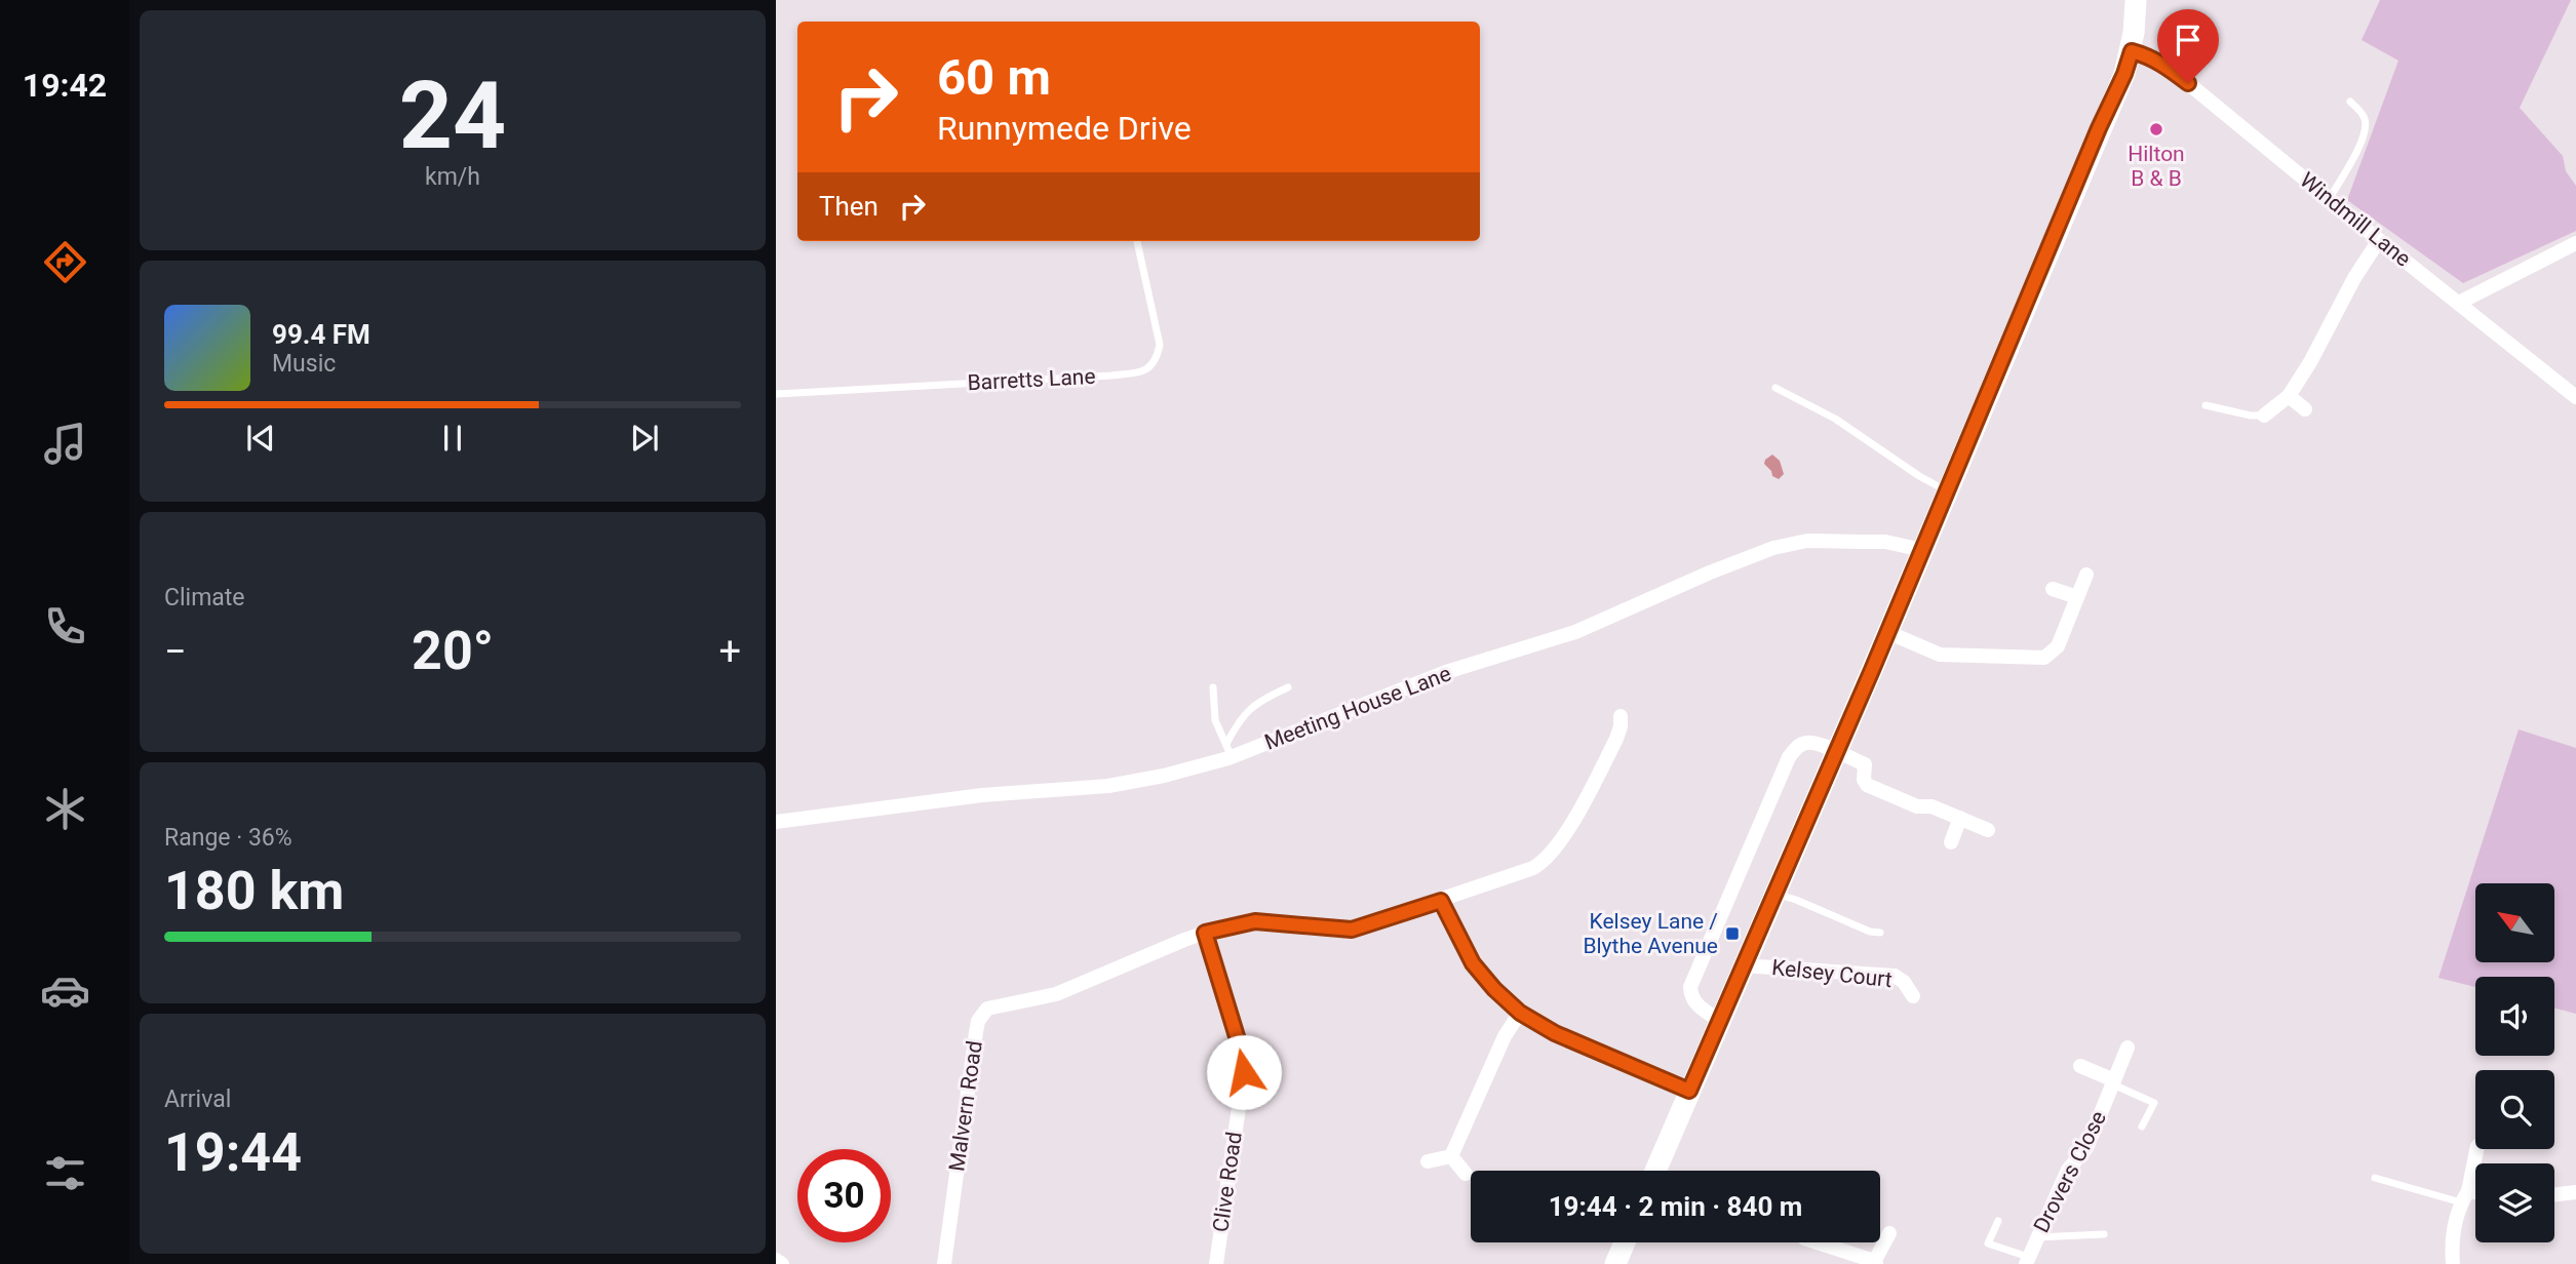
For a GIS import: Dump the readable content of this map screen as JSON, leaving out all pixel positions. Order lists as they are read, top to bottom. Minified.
{"streets":{"street":["Windmill Lane","Meeting House Lane","Kelsey Court","Malvern Road","Drovers Close","Clive Road"],"lane":["Barretts Lane"]},"crossings":[["Malvern Road","Clive Road"]],"places":{"other":["Hilton B & B"],"transit":["Kelsey Lane / Blythe Avenue"]},"north":"top left","page":{"tabs":"19:42","tile":[["24","km/h"],"Climate",["Range · 36%","180 km"],["Arrival","19:44"]],"turn":["60 m","Runnymede Drive"],"then":"Then","song":["99.4 FM","Music"],"heat":["−","20°","+"],"limit":"30","trip":"19:44 · 2 min · 840 m"}}
